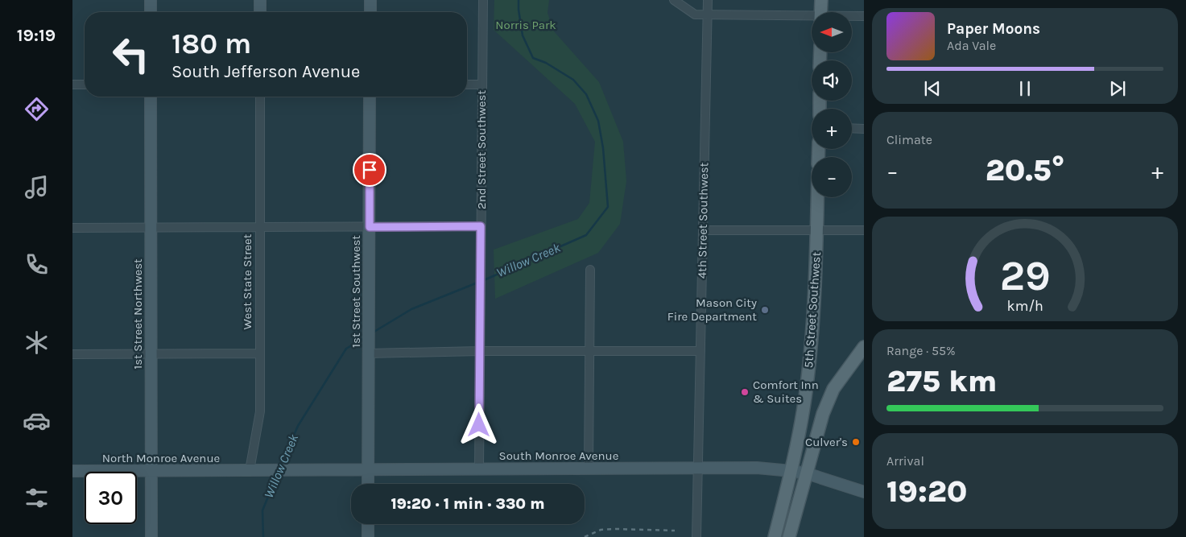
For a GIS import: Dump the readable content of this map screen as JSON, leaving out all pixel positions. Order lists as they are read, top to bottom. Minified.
{"streets":{"main road":["1st Street Southwest","5th Street Southwest","1st Street Northwest","South Monroe Avenue","North Monroe Avenue"],"street":["2nd Street Southwest","4th Street Southwest","West State Street"]},"crossings":[["2nd Street Southwest","South Monroe Avenue"],["4th Street Southwest","South Monroe Avenue"],["West State Street","South Monroe Avenue"],["West State Street","North Monroe Avenue"],["1st Street Southwest","South Monroe Avenue"],["5th Street Southwest","South Monroe Avenue"],["1st Street Northwest","North Monroe Avenue"],["South Monroe Avenue","North Monroe Avenue"]],"water":["Willow Creek"],"parks":["Norris Park"],"places":["Mason City Fire Department","Comfort Inn & Suites","Culver's"],"north":"left","page":{"tabs":"19:19","map_buttons":["+","−"],"turn":["180 m","South Jefferson Avenue"],"song":["Paper Moons","Ada Vale"],"tile":["Climate",["Range · 55%","275 km"],["Arrival","19:20"]],"heat":["−","20.5°","+"],"limit":"30","trip":"19:20 · 1 min · 330 m","gauge":["29","km/h"]}}
